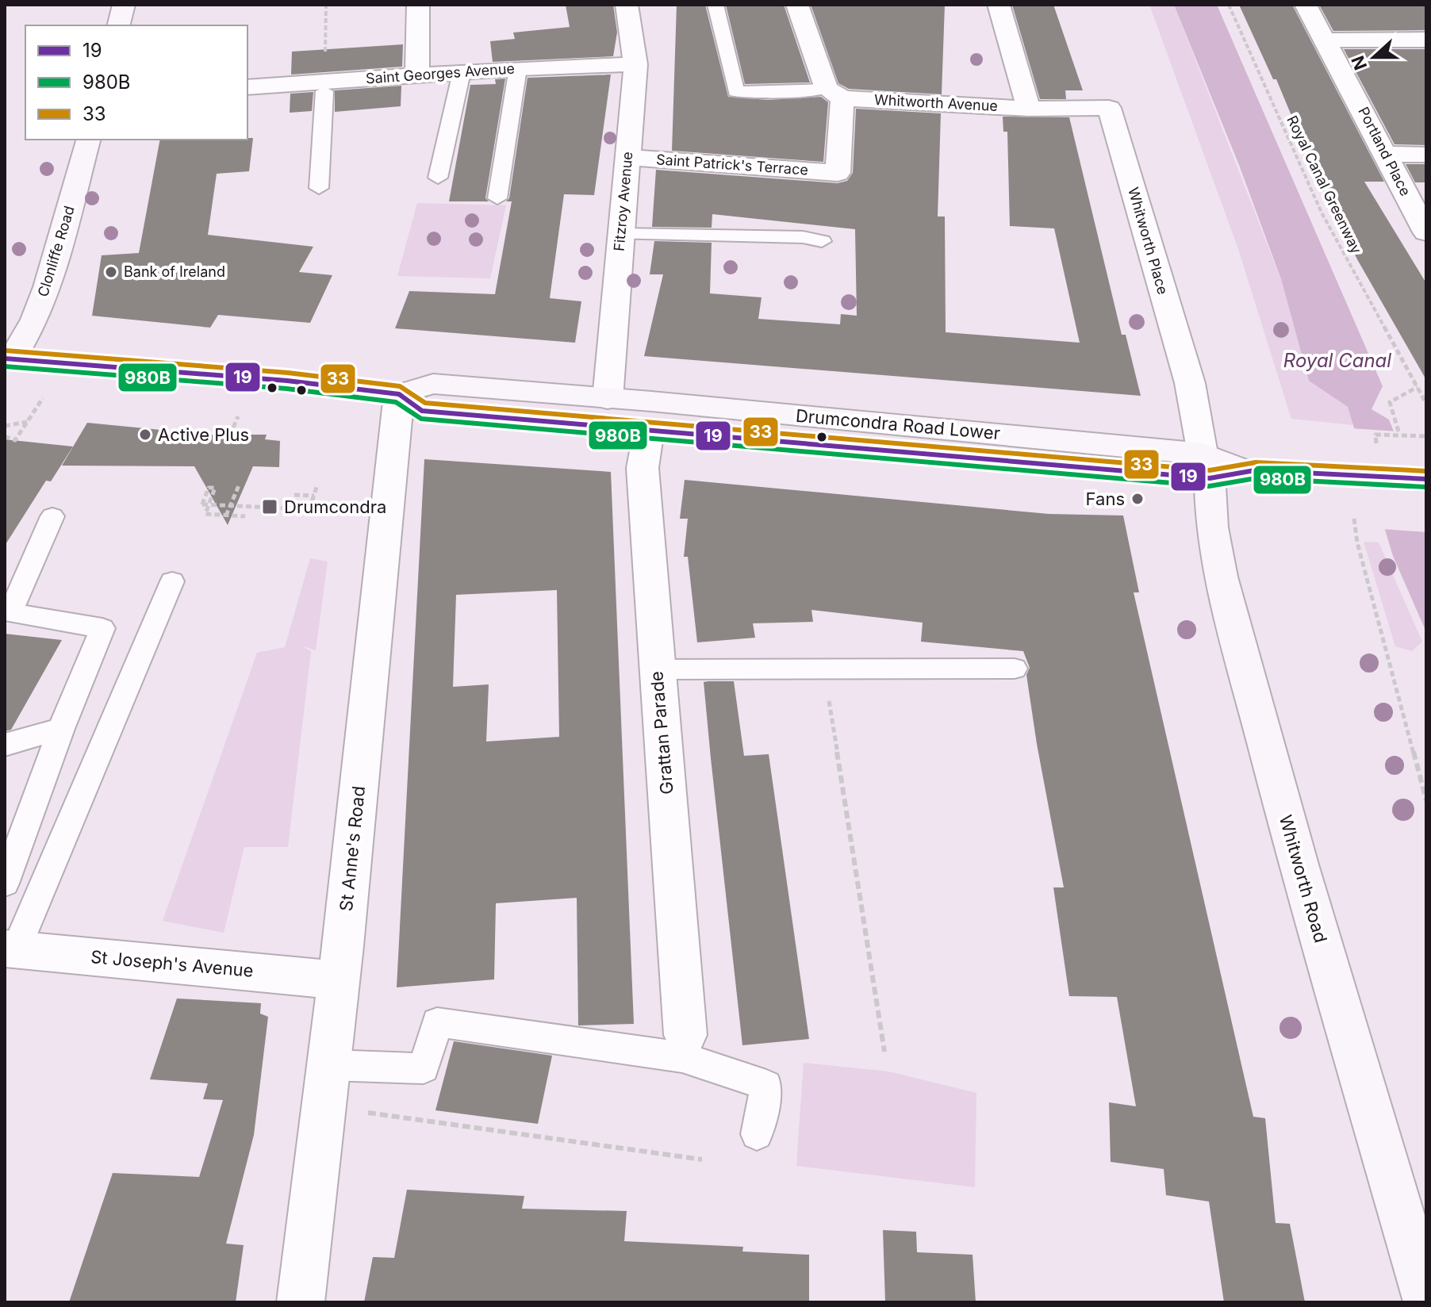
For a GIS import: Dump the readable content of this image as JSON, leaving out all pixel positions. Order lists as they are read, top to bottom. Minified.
{"streets":{"main road":["Clonliffe Road","Drumcondra Road Lower","Whitworth Road"],"street":["Saint Georges Avenue","Whitworth Avenue","Portland Place","Saint Patrick's Terrace","Fitzroy Avenue","Whitworth Place","Grattan Parade","St Anne's Road","St Joseph's Avenue"],"path":["Royal Canal Greenway"]},"crossings":[["Saint Georges Avenue","Fitzroy Avenue"],["Whitworth Avenue","Saint Patrick's Terrace"],["Whitworth Avenue","Whitworth Place"],["Saint Patrick's Terrace","Fitzroy Avenue"],["Fitzroy Avenue","Drumcondra Road Lower"],["Whitworth Place","Drumcondra Road Lower"],["Whitworth Place","Whitworth Road"],["Clonliffe Road","Drumcondra Road Lower"],["Drumcondra Road Lower","Grattan Parade"],["Drumcondra Road Lower","St Anne's Road"],["Drumcondra Road Lower","Whitworth Road"],["St Anne's Road","St Joseph's Avenue"]],"water":["Royal Canal"],"places":{"other":["Bank of Ireland","Active Plus","Fans"],"transit":["Drumcondra"]},"lines":["transit line 33","transit line 19","transit line 980B"],"legend":["19","980B","33"],"north":"left"}
